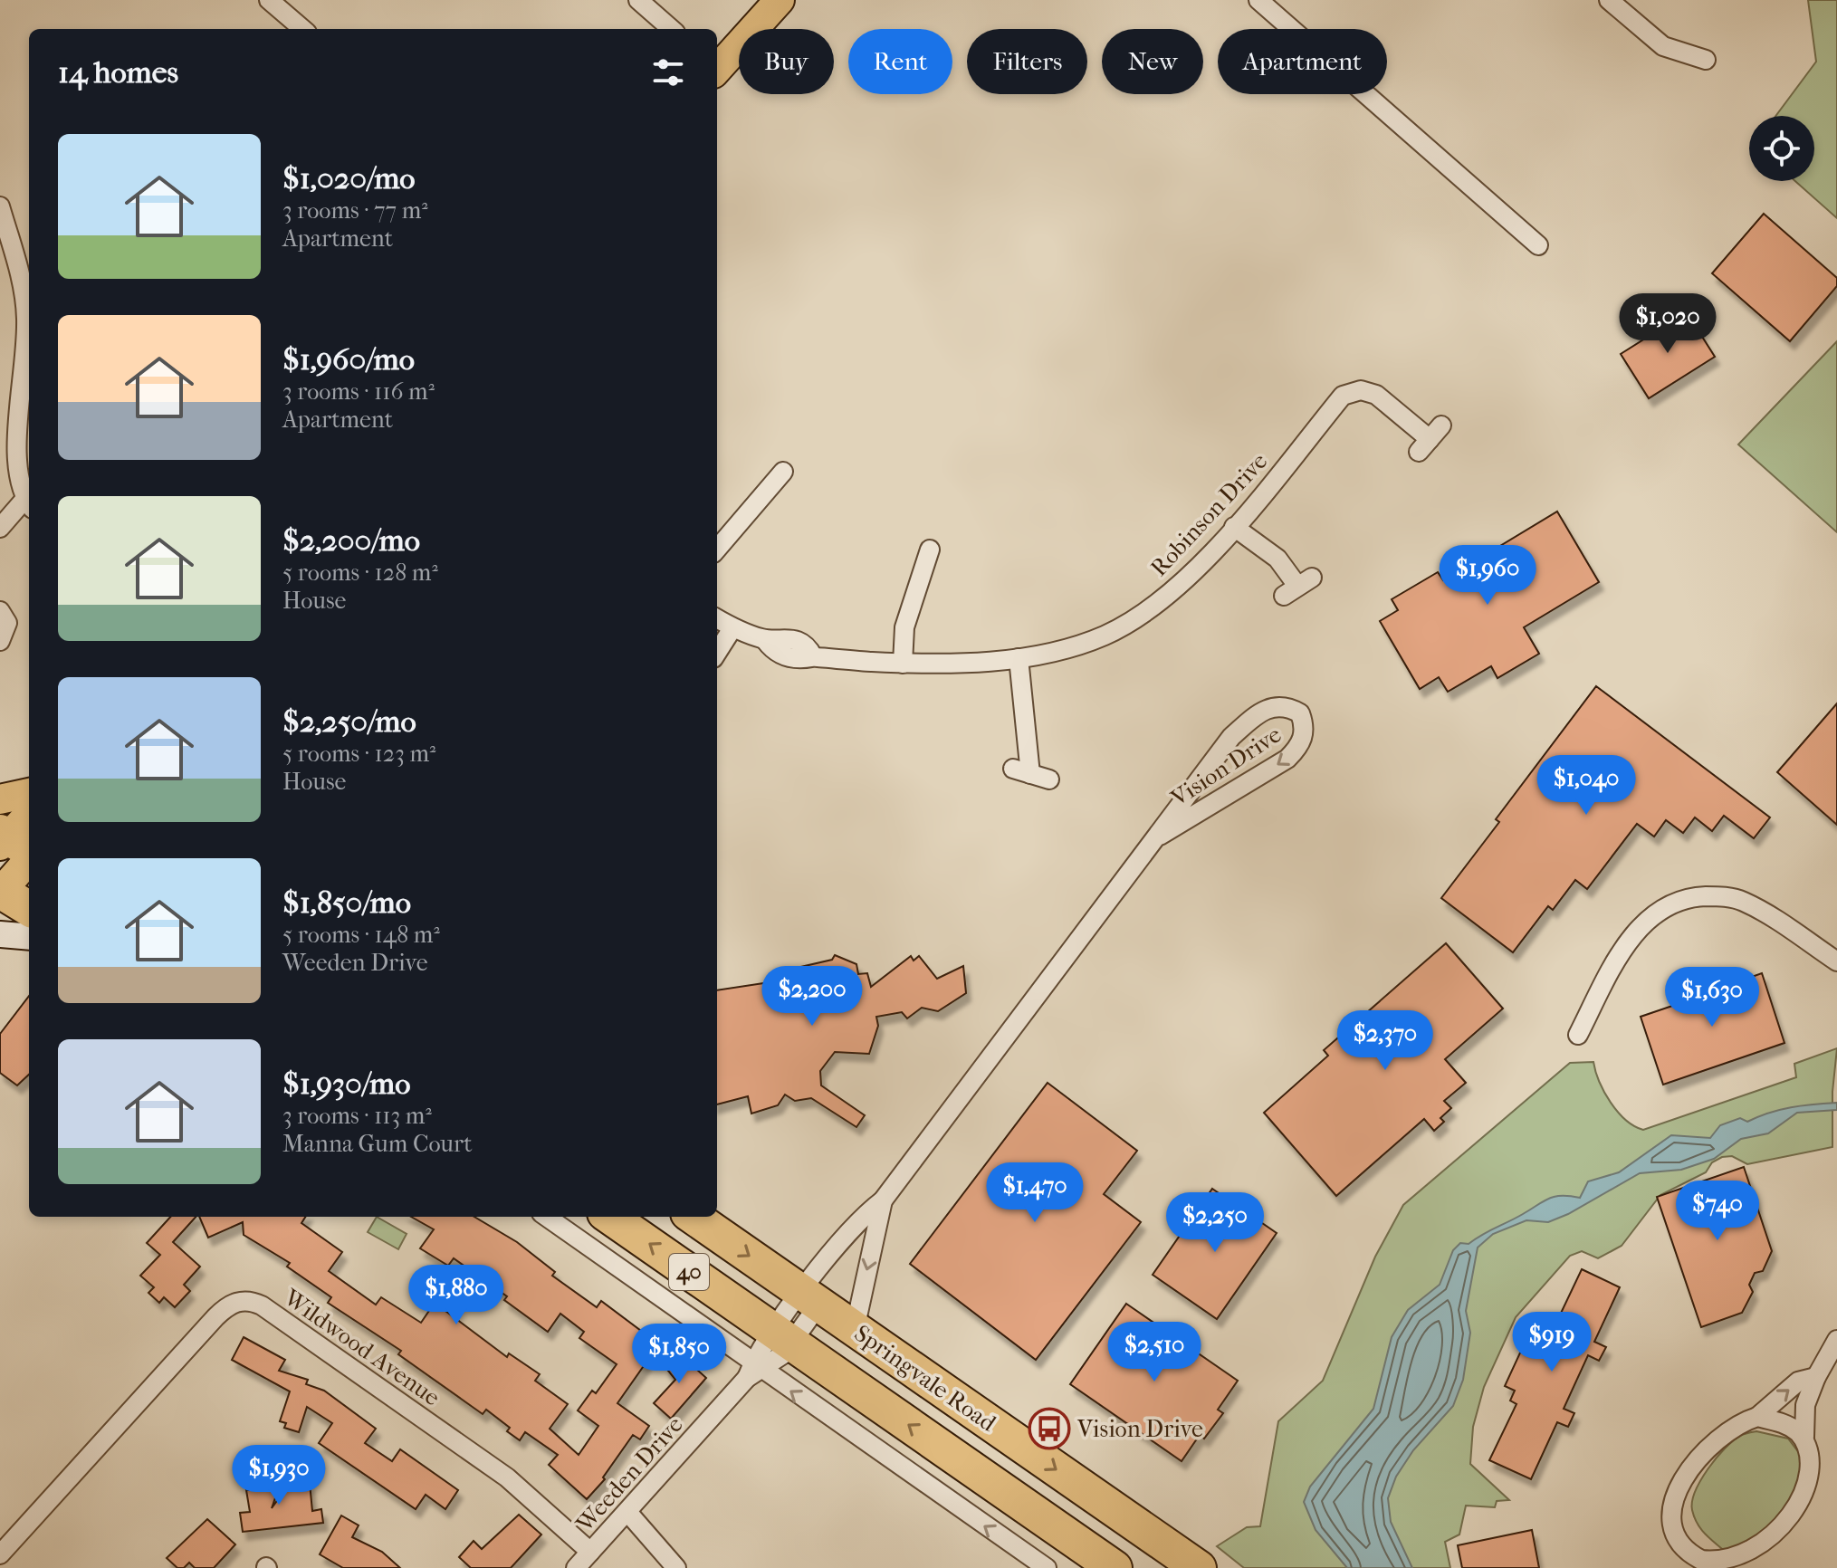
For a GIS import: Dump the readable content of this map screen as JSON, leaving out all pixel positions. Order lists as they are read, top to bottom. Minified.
{"streets":{"highway":["40","Springvale Road"],"street":["Robinson Drive","Vision Drive","Wildwood Avenue","Weeden Drive"]},"crossings":[["Vision Drive","Springvale Road"],["Vision Drive","Weeden Drive"],["Wildwood Avenue","Weeden Drive"],["Springvale Road","Weeden Drive"]],"places":{"bus stop":["Vision Drive"]},"page":{"chip":["Buy","Rent","Filters","New","Apartment"],"heading":"14 homes","list":[{"name":"$1,020/mo","note":"3 rooms · 77 m² · Apartment"},{"name":"$1,960/mo","note":"3 rooms · 116 m² · Apartment"},{"name":"$2,200/mo","note":"5 rooms · 128 m² · House"},{"name":"$2,250/mo","note":"5 rooms · 123 m² · House"},{"name":"$1,850/mo","note":"5 rooms · 148 m² · Weeden Drive"},{"name":"$1,930/mo","note":"3 rooms · 113 m² · Manna Gum Court"}],"price":["$1,020","$1,960","$1,040","$2,200","$1,630","$2,370","$1,470","$740","$2,250","$1,880","$919","$2,510","$1,850","$1,930"]}}
